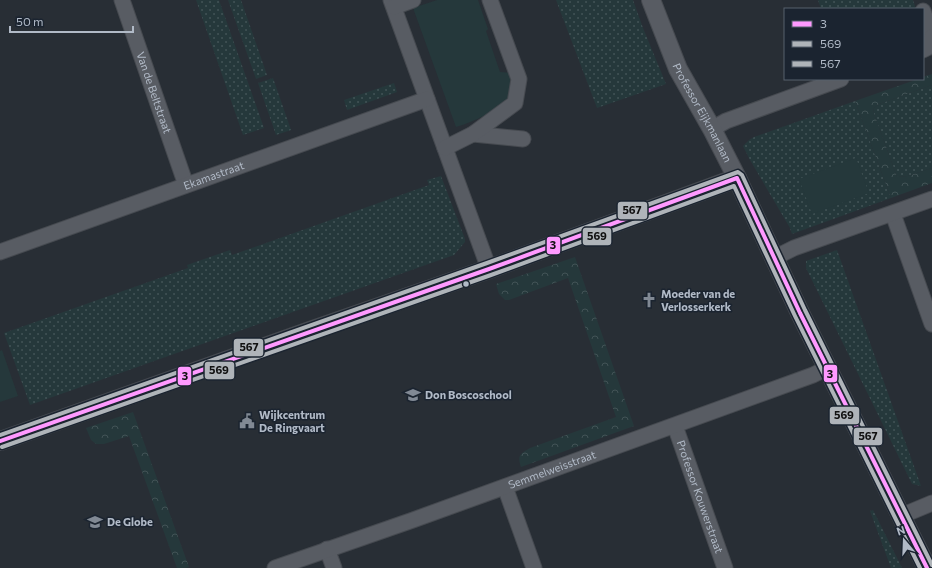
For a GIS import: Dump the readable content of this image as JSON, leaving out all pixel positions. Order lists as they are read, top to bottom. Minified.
{"streets":{"street":["Van de Beltstraat","Professor Eijkmanlaan","Ekamastraat","Semmelweisstraat","Professor Kouwerstraat"]},"crossings":[["Van de Beltstraat","Ekamastraat"],["Professor Eijkmanlaan","Semmelweisstraat"],["Semmelweisstraat","Professor Kouwerstraat"]],"places":{"church":["Moeder van de Verlosserkerk"],"school or university":["Don Boscoschool","De Globe"],"public building":["Wijkcentrum De Ringvaart"]},"lines":["transit line 567","transit line 3","transit line 569"],"legend":["3","569","567"],"scale_bar":"50 m","north":"top"}
